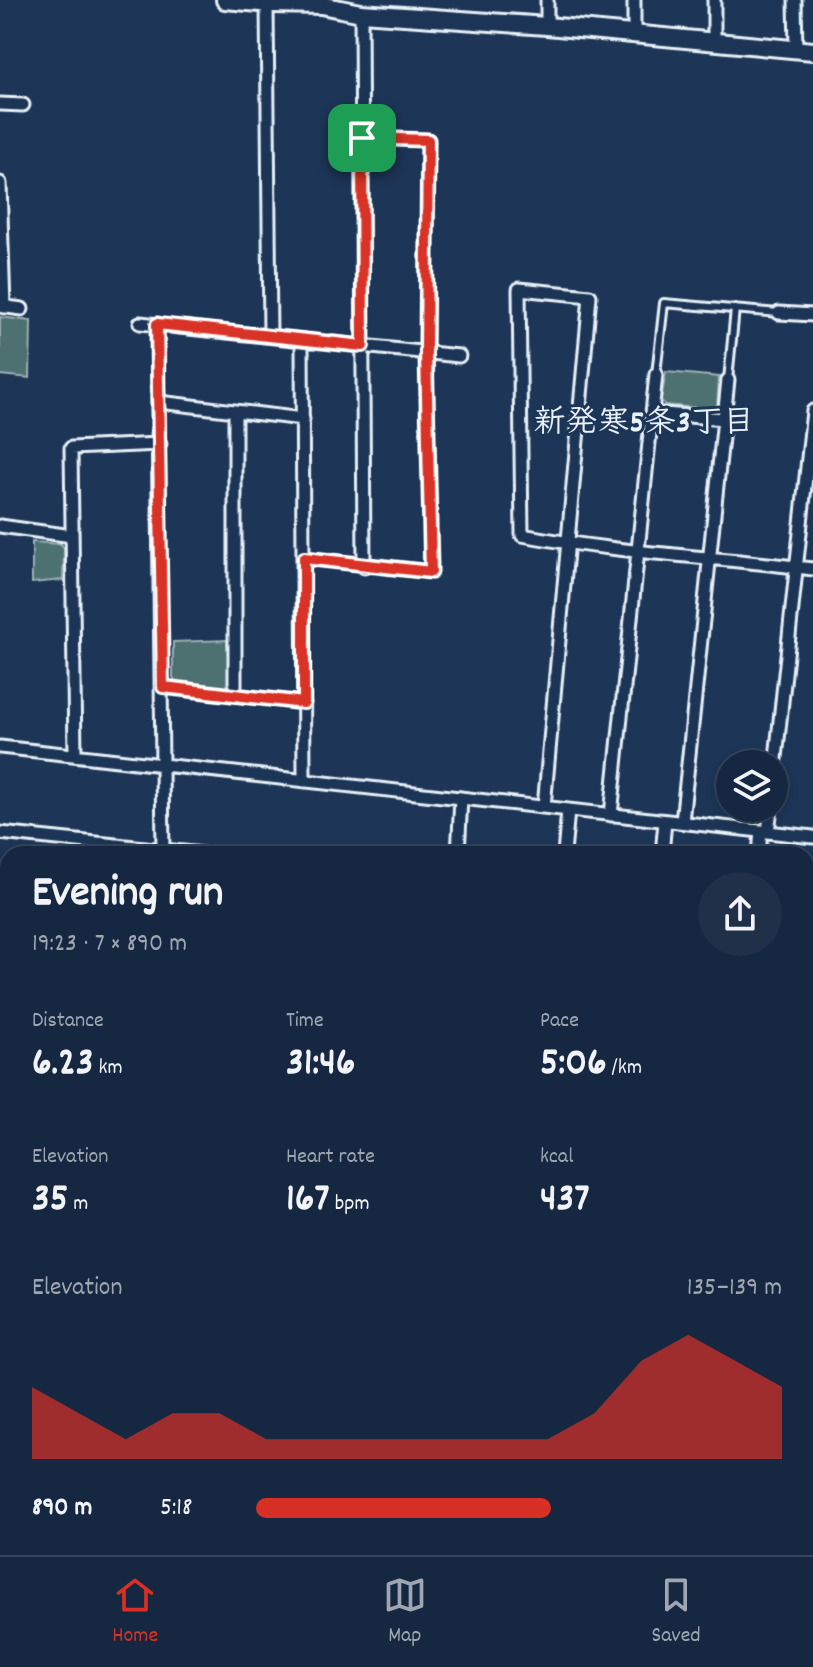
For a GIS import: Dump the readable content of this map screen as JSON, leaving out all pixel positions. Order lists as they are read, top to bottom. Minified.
{"districts":["新発寒5条3丁目"],"page":{"heading":["Evening run","19:23 · 7 × 890 m"],"stats":[["Distance","6.23 km"],["Time","31:46"],["Pace","5:06 /km"],["Elevation","35 m"],["Heart rate","167 bpm"],["kcal","437"]],"chart":["Elevation","135–139 m"],"list":[{"name":"890 m","note":"5:18"}],"tabs":["Home","Map","Saved"]}}
